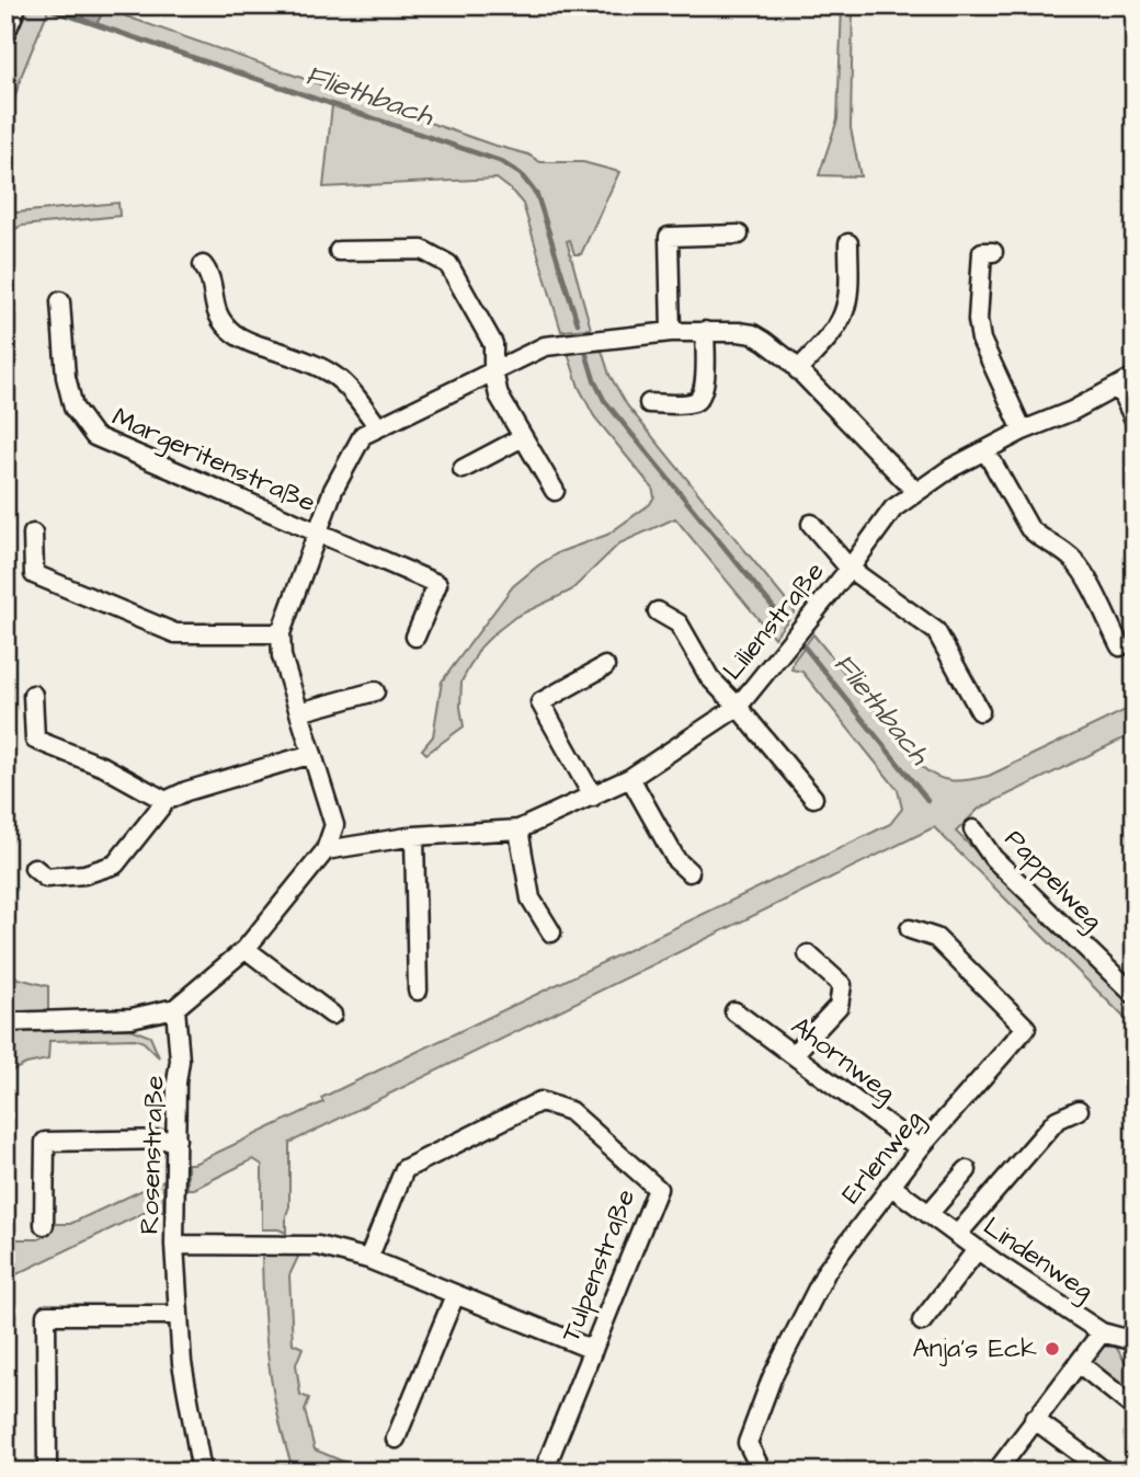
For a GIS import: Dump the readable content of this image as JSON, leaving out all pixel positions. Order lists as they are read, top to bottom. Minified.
{"streets":{"street":["Margeritenstraße","Lilienstraße","Pappelweg","Ahornweg","Rosenstraße","Erlenweg","Lindenweg","Tulpenstraße"]},"crossings":[["Margeritenstraße","Lilienstraße"],["Ahornweg","Erlenweg"],["Erlenweg","Lindenweg"]],"water":["Fliethbach"],"places":["Anja's Eck"]}
